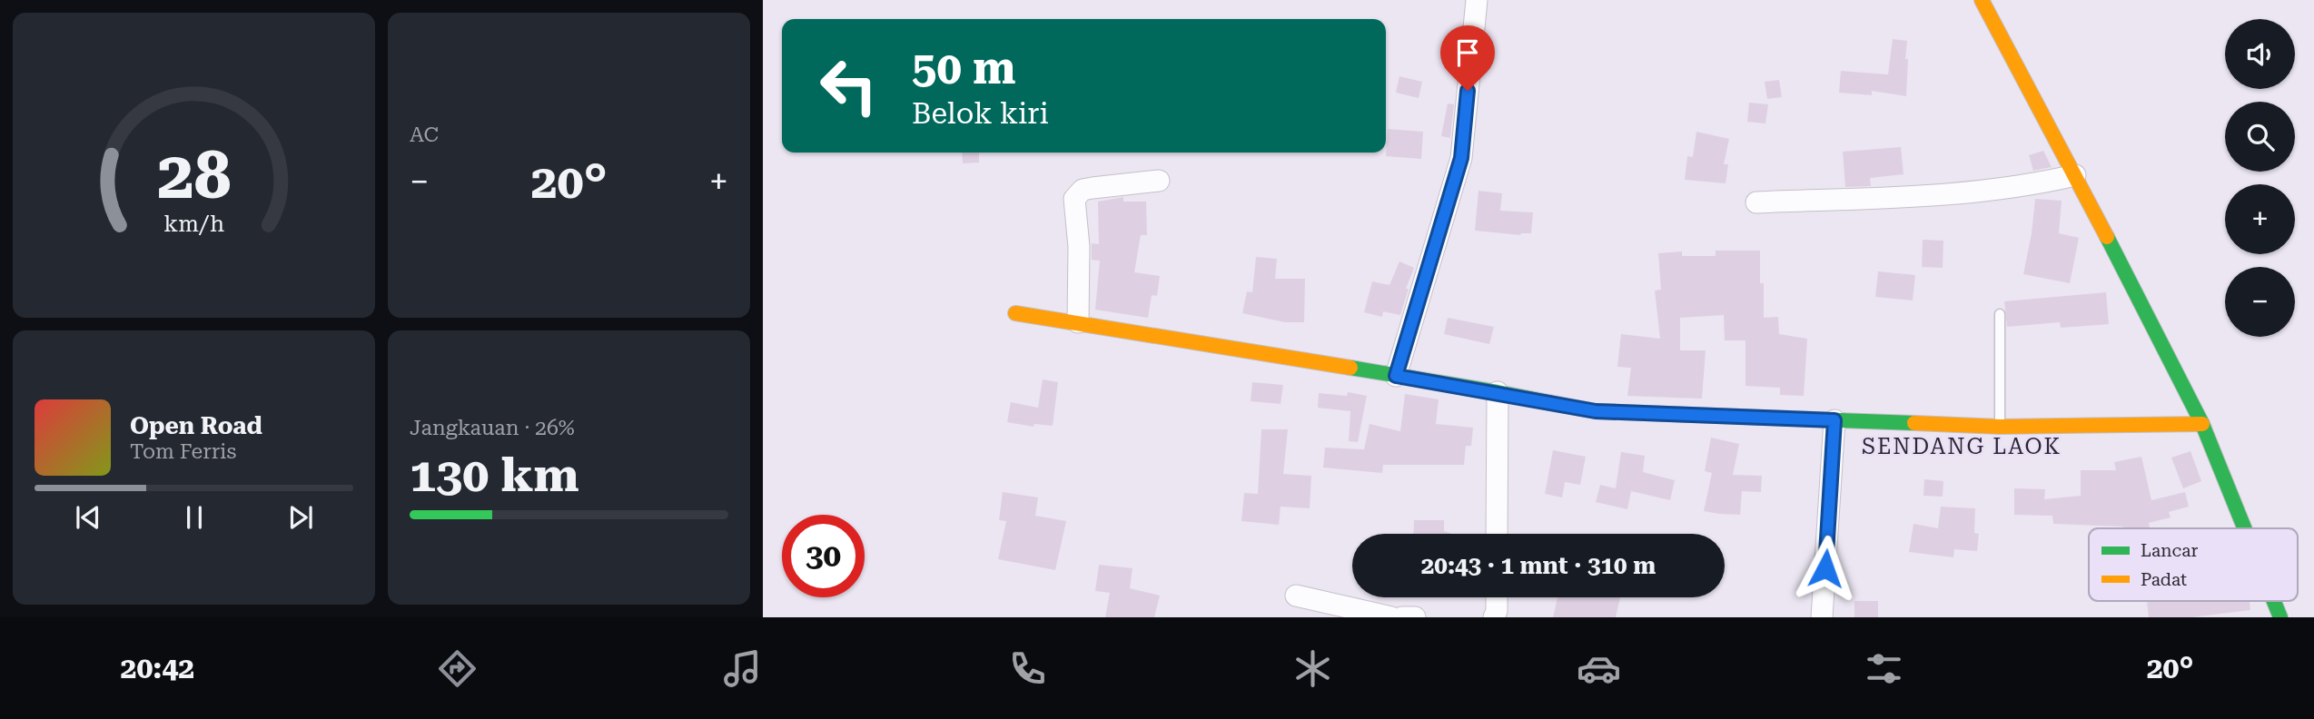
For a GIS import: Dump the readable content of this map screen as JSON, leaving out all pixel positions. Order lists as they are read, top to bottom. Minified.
{"districts":["SENDANG LAOK"],"legend":["Lancar","Padat"],"page":{"tile":["AC",["Jangkauan · 26%","130 km"]],"map_buttons":["+","−"],"turn":["50 m","Belok kiri"],"heat":["−","20°","+"],"song":["Open Road","Tom Ferris"],"limit":"30","trip":"20:43 · 1 mnt · 310 m","tabs":["20:42","20°"],"gauge":["28","km/h"]}}
